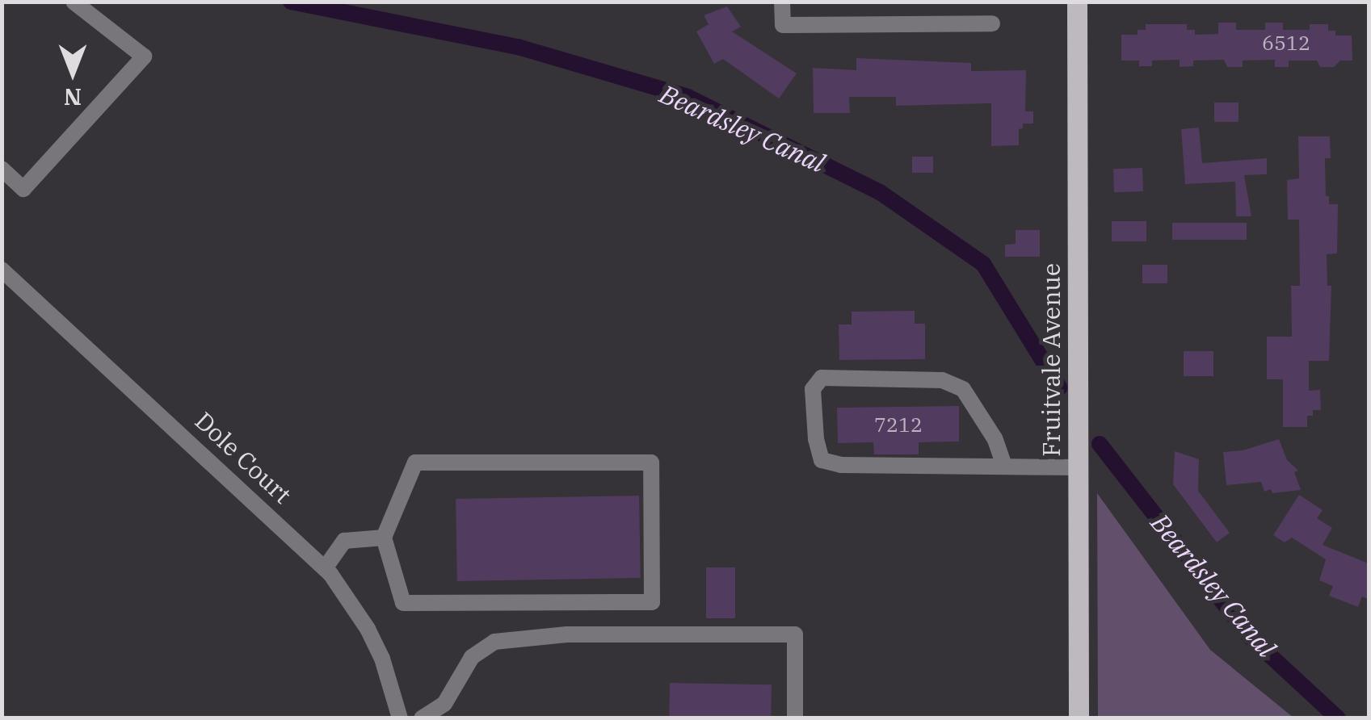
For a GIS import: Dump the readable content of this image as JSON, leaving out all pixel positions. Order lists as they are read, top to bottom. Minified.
{"streets":{"main road":["Fruitvale Avenue"],"street":["Dole Court"]},"water":["Beardsley Canal"],"house_numbers":["6512","7212"],"north":"bottom"}
